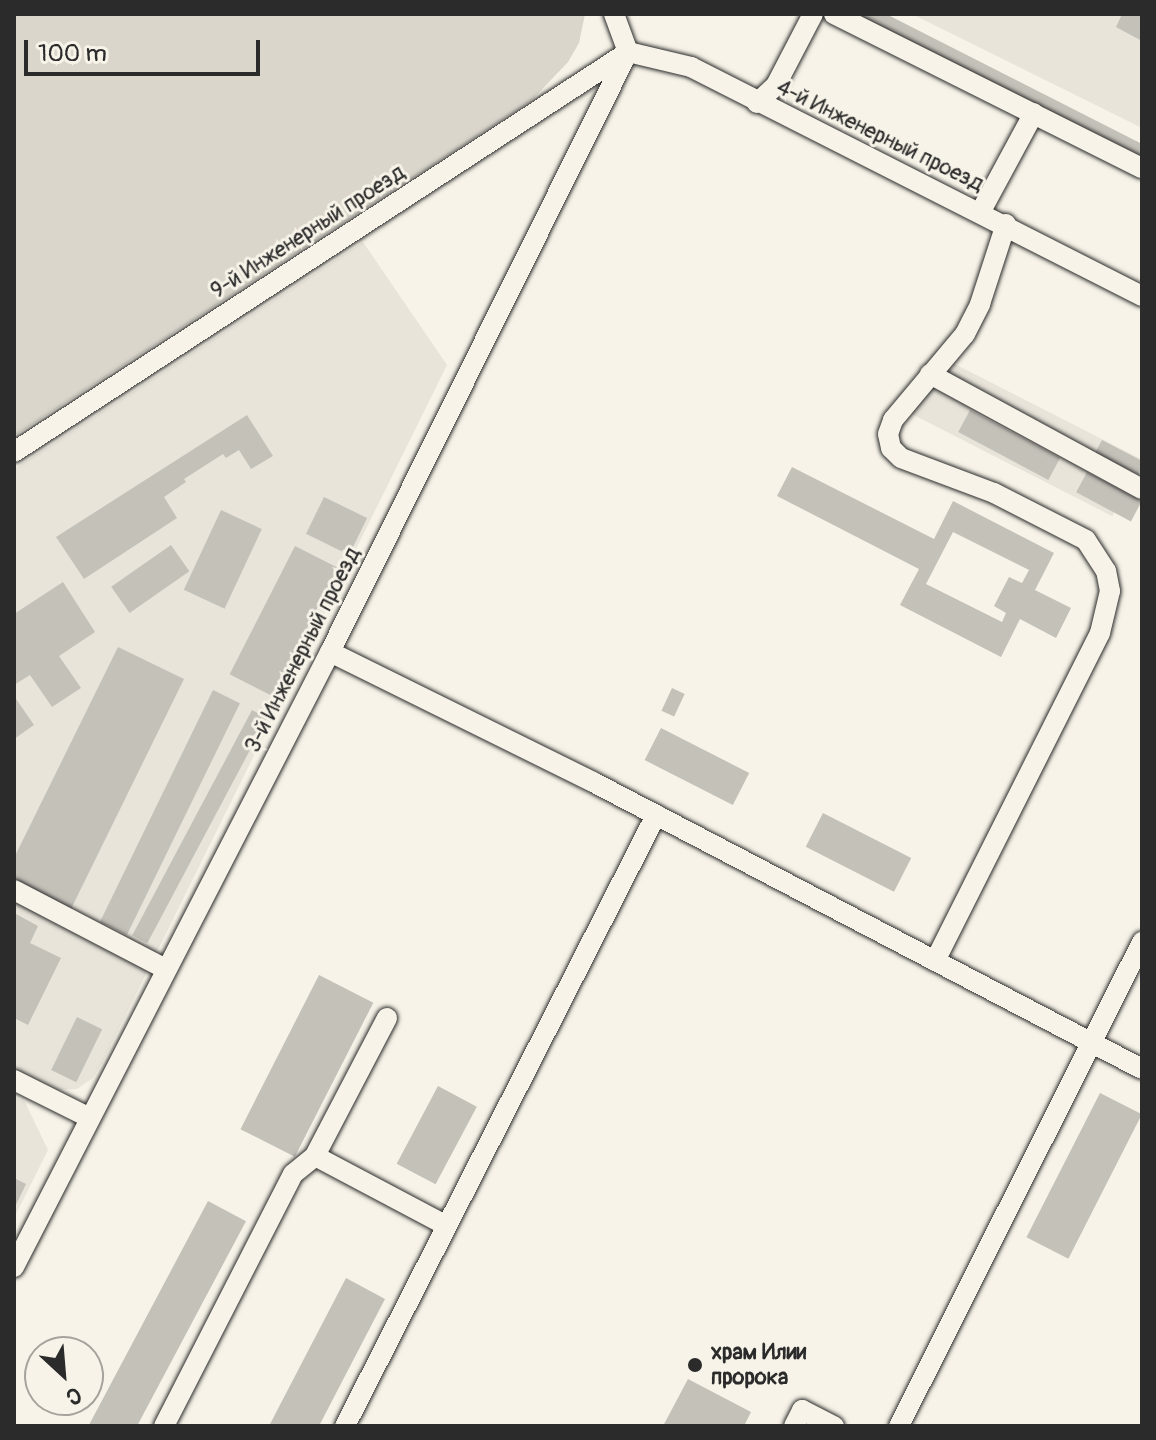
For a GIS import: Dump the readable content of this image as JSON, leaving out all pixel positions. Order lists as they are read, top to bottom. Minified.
{"streets":{"street":["4-й Инженерный проезд","9-й Инженерный проезд","3-й Инженерный проезд"]},"crossings":[["4-й Инженерный проезд","9-й Инженерный проезд"],["4-й Инженерный проезд","3-й Инженерный проезд"],["9-й Инженерный проезд","3-й Инженерный проезд"]],"places":["храм Илии пророка"],"scale_bar":"100 m","north":"bottom right"}
